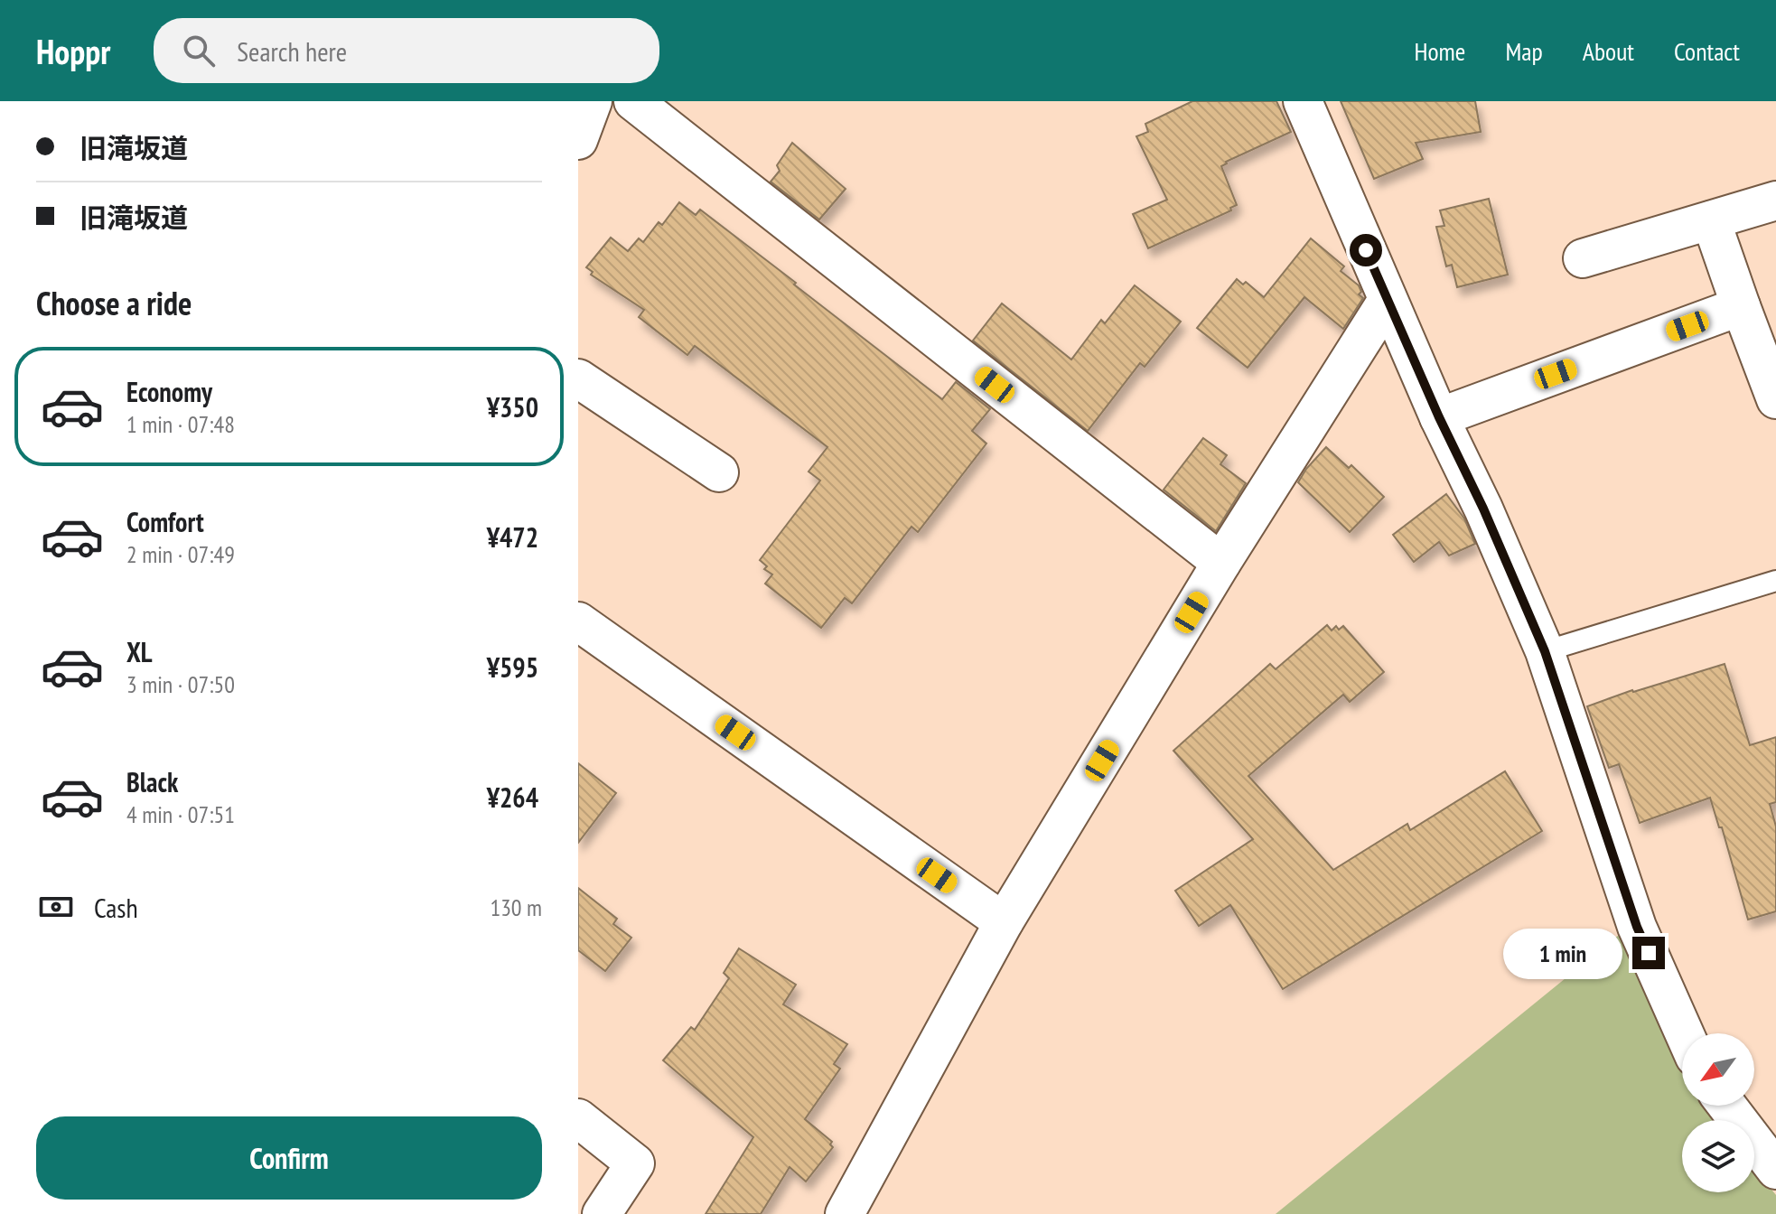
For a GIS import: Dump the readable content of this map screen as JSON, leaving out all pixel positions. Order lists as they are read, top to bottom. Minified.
{"north":"bottom left","page":{"header":"Hoppr","search":"Search here","nav":["Home","Map","About","Contact"],"banner":["旧滝坂道","旧滝坂道"],"heading":"Choose a ride","list":[{"name":"Economy","note":"1 min · 07:48","value":"¥350"},{"name":"Comfort","note":"2 min · 07:49","value":"¥472"},{"name":"XL","note":"3 min · 07:50","value":"¥595"},{"name":"Black","note":"4 min · 07:51","value":"¥264"}],"pay":["Cash","130 m"],"bubble":"1 min","buttons":"Confirm"}}
